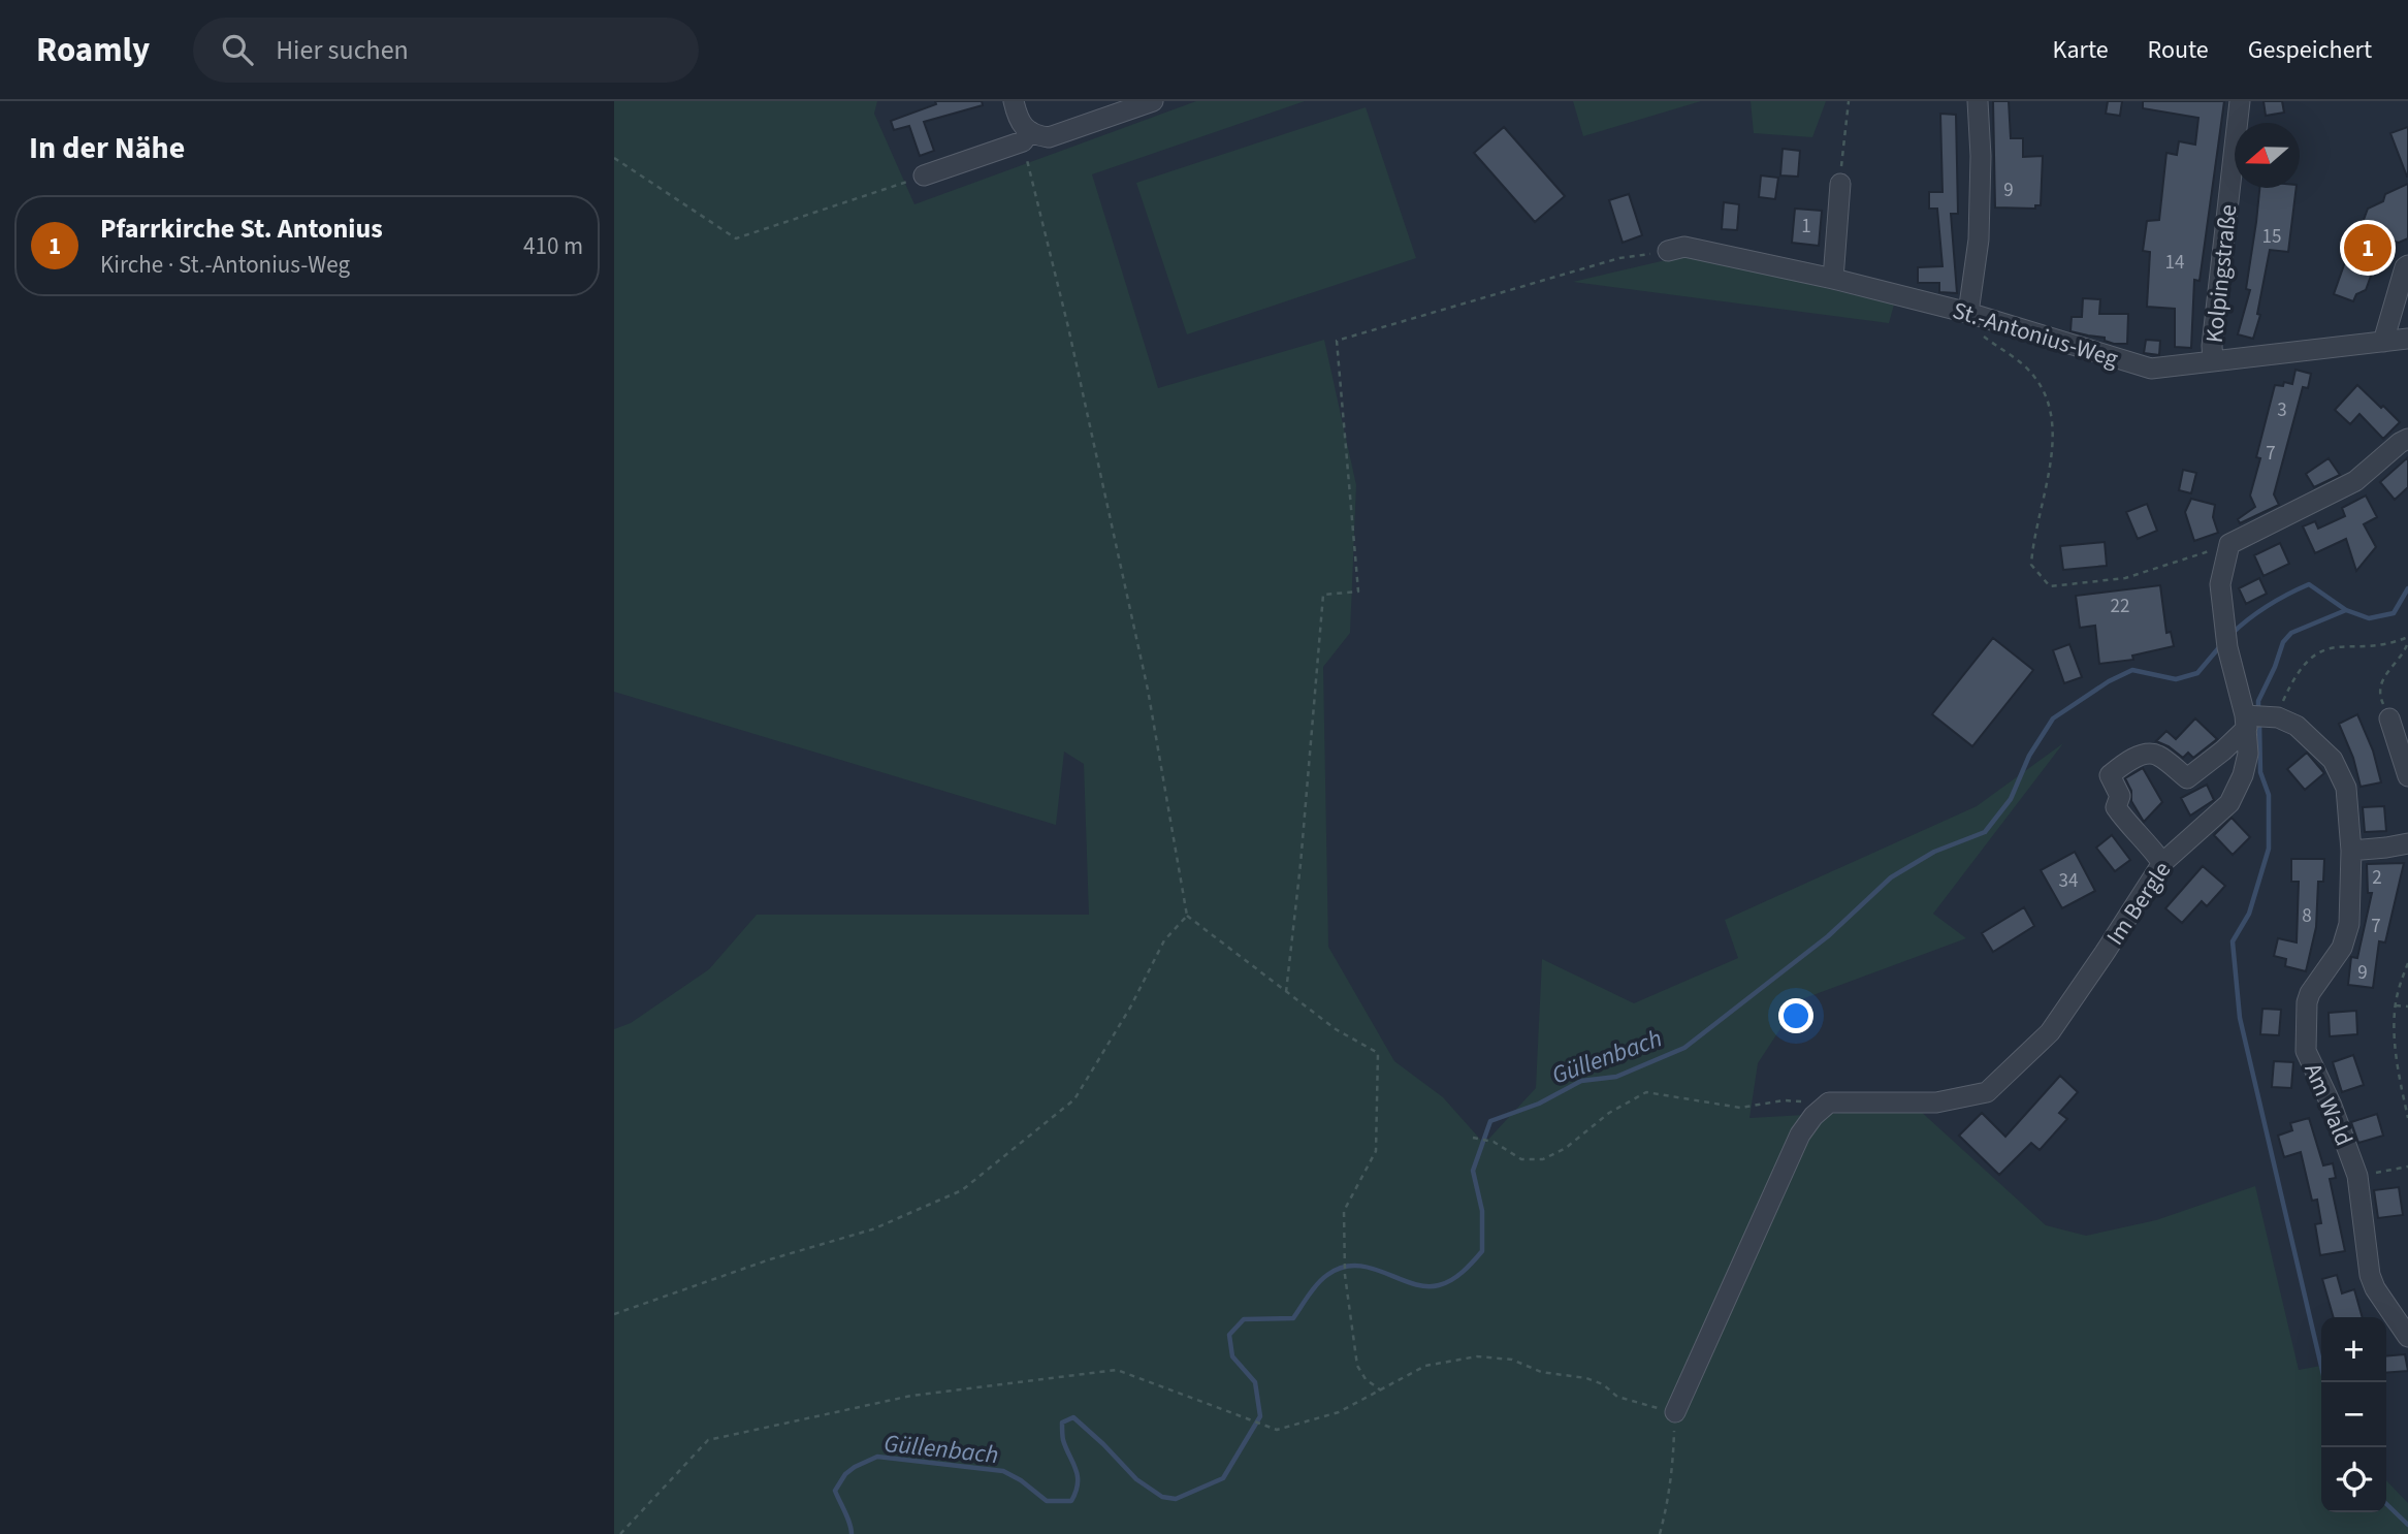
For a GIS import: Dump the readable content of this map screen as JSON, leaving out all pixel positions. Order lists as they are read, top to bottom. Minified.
{"streets":{"street":["Kolpingstraße","St.-Antonius-Weg","Im Bergle","Am Wald"]},"crossings":[["Kolpingstraße","St.-Antonius-Weg"]],"water":["Güllenbach"],"house_numbers":["9","1","15","14","3","7","22","2","34","8","7","9"],"north":"left","page":{"header":"Roamly","search":"Hier suchen","nav":["Karte","Route","Gespeichert"],"heading":"In der Nähe","list":[{"mark":"1","name":"Pfarrkirche St. Antonius","note":"Kirche · St.-Antonius-Weg","value":"410 m"}],"pins":"1","map_buttons":["+","−"]}}
